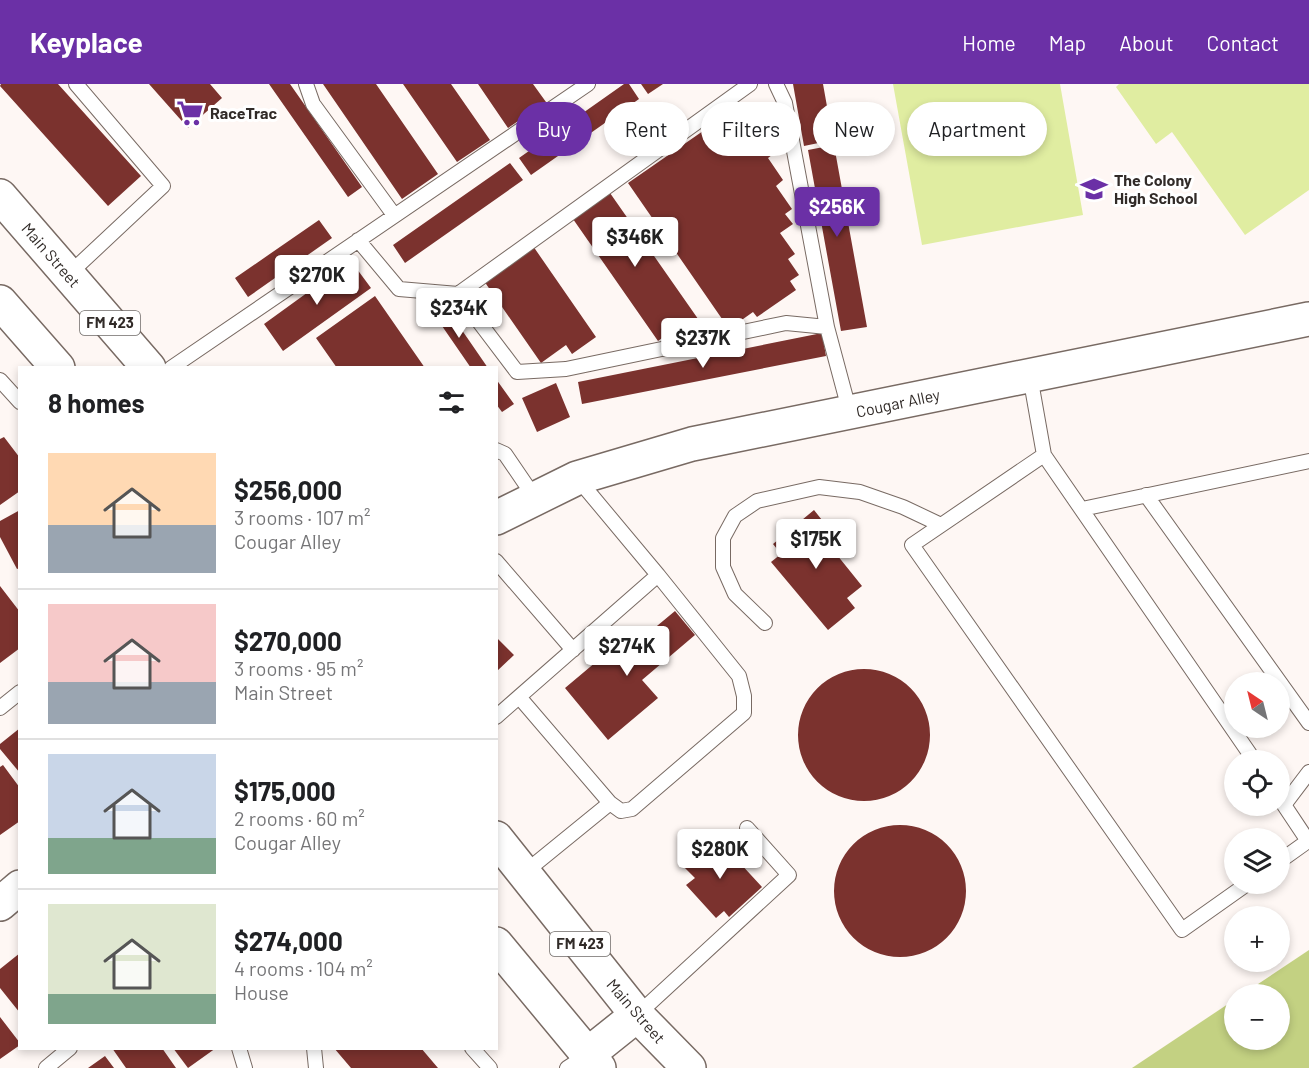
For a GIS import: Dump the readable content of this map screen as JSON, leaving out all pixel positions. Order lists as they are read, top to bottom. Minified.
{"streets":{"street":["Main Street","FM 423","Cougar Alley"]},"places":{"supermarket":["RaceTrac"],"school or university":["The Colony High School"]},"north":"top left","page":{"header":"Keyplace","nav":["Home","Map","About","Contact"],"chip":["Buy","Rent","Filters","New","Apartment"],"price":["$256K","$346K","$270K","$234K","$237K","$175K","$274K","$280K"],"heading":"8 homes","list":[{"name":"$256,000","note":"3 rooms · 107 m² · Cougar Alley"},{"name":"$270,000","note":"3 rooms · 95 m² · Main Street"},{"name":"$175,000","note":"2 rooms · 60 m² · Cougar Alley"},{"name":"$274,000","note":"4 rooms · 104 m² · House"}],"map_buttons":["+","−"]}}
